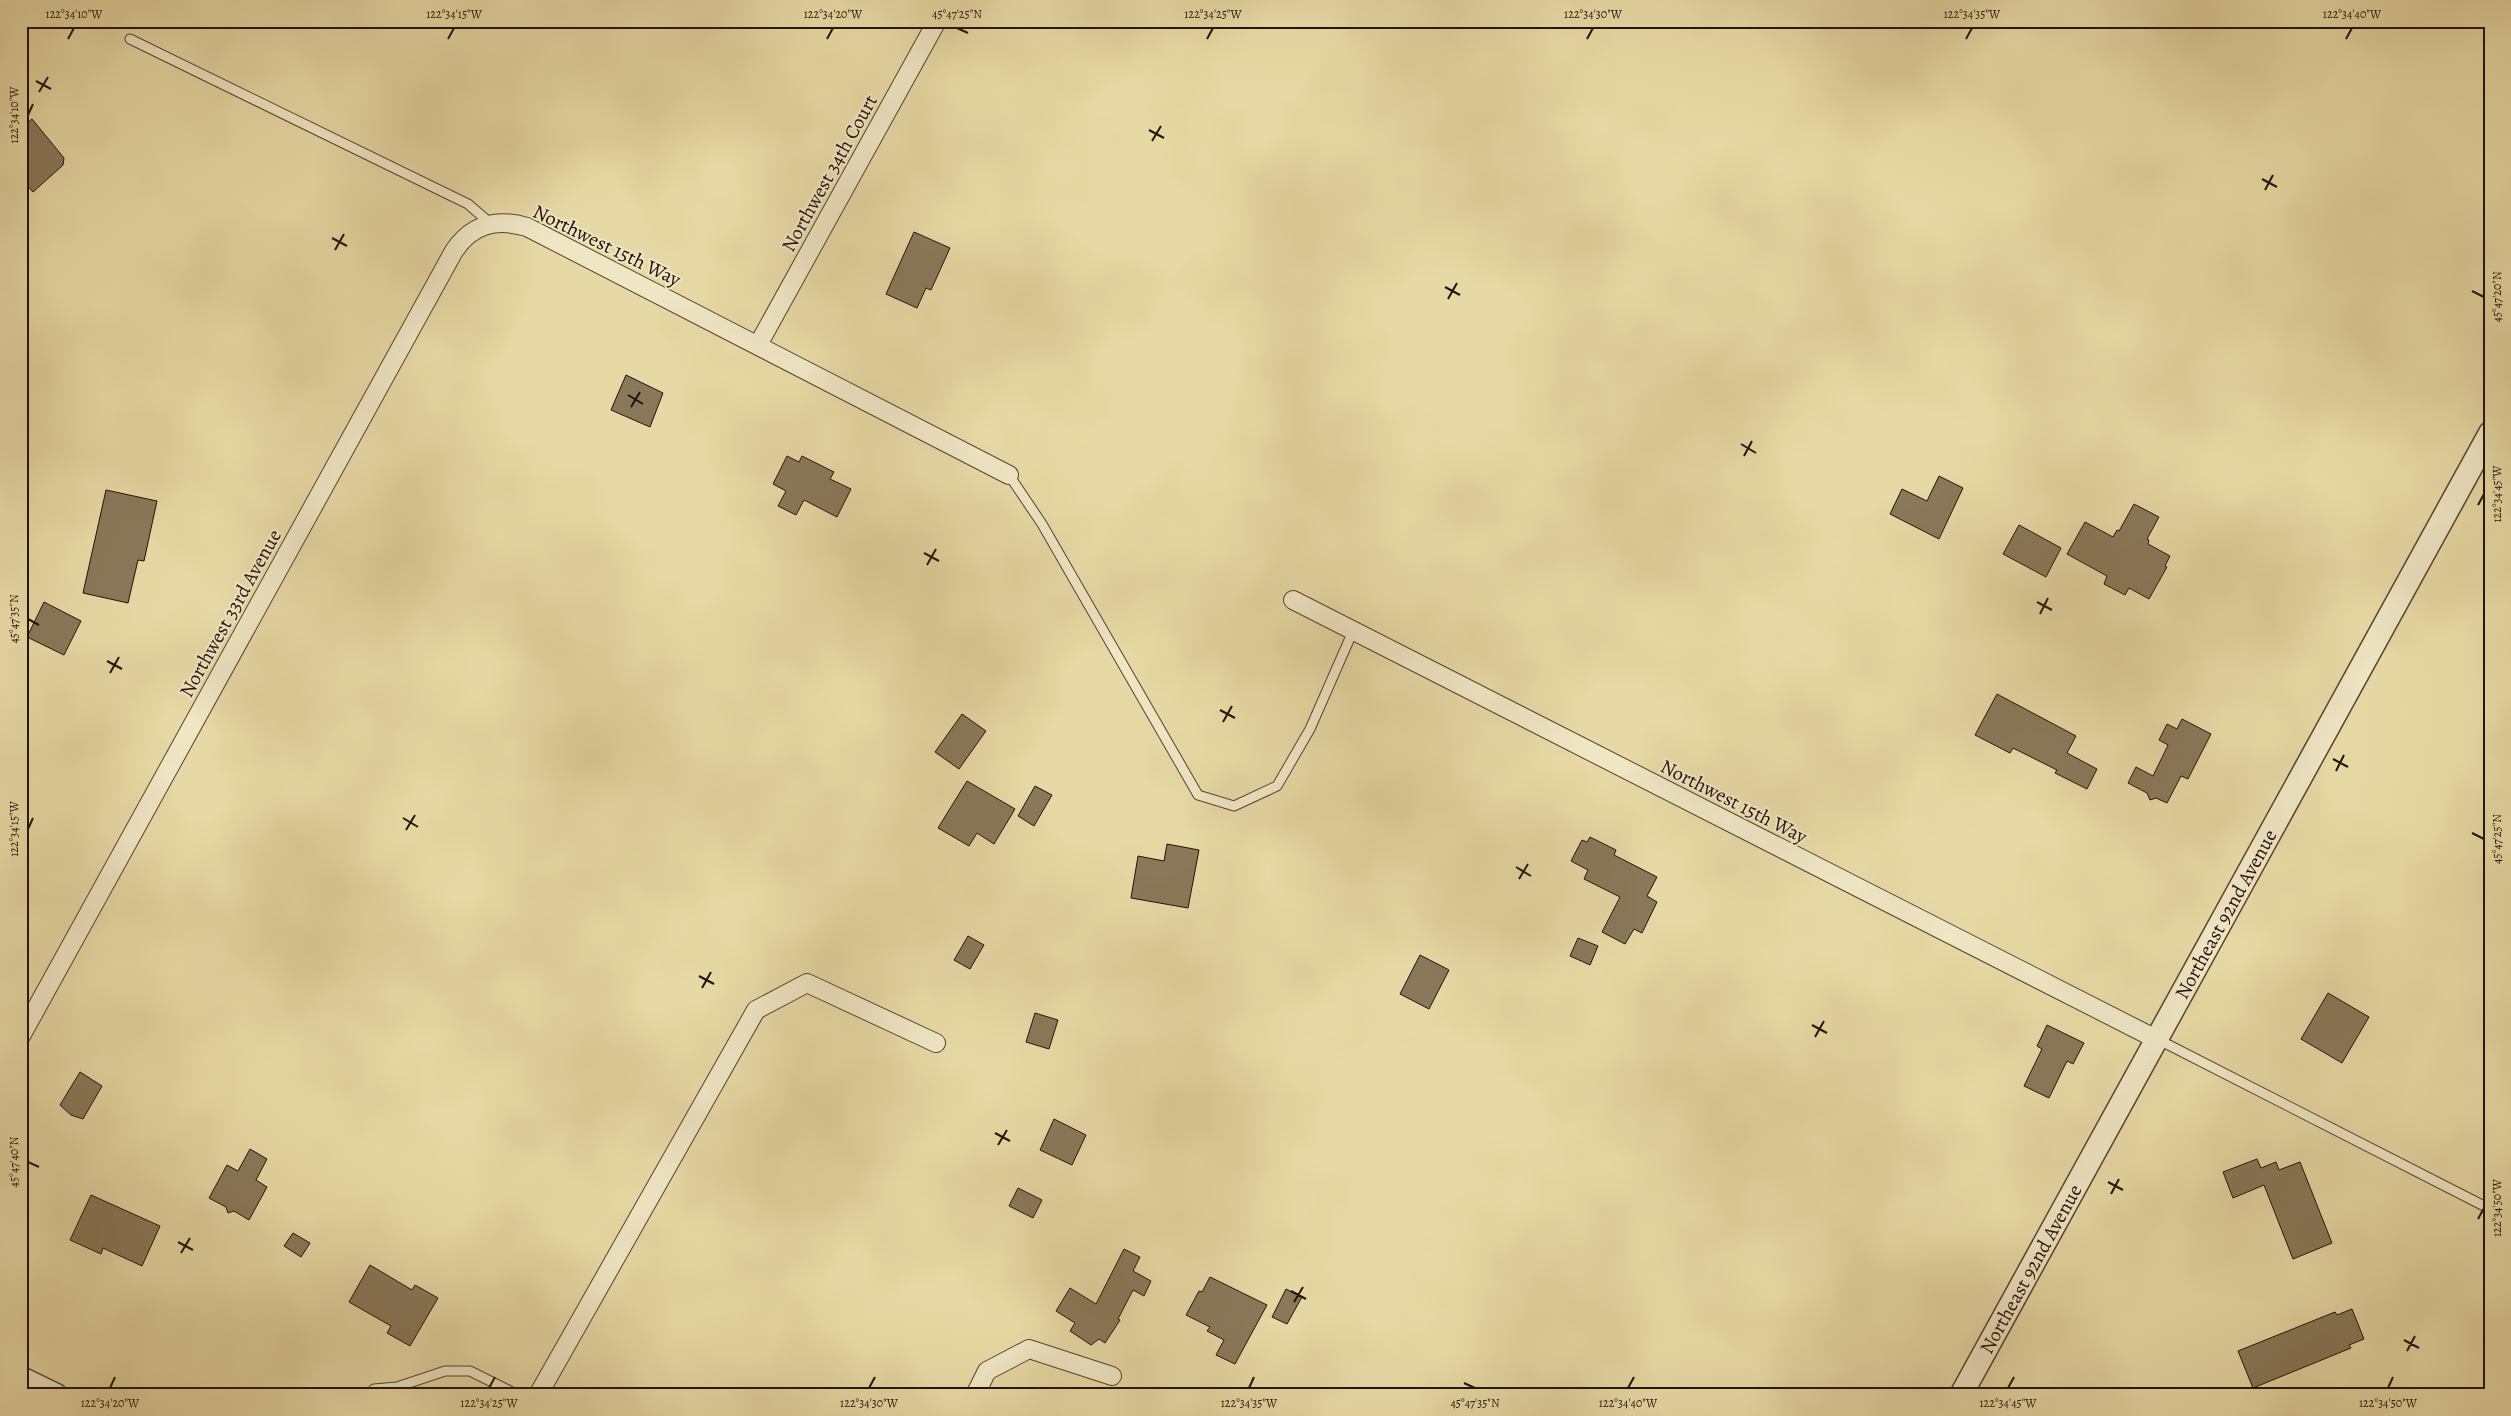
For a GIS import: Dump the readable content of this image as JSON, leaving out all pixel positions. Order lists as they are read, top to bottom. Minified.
{"streets":{"street":["Northwest 34th Court","Northwest 15th Way","Northwest 33rd Avenue","Northeast 92nd Avenue"]},"crossings":[["Northwest 34th Court","Northwest 15th Way"],["Northwest 15th Way","Northwest 33rd Avenue"],["Northwest 15th Way","Northeast 92nd Avenue"]],"coordinates":["122°34'10\"W","122°34'15\"W","122°34'20\"W","45°47'25\"N","122°34'25\"W","122°34'30\"W","122°34'35\"W","122°34'40\"W","45°47'20\"N","122°34'45\"W","45°47'35\"N","45°47'40\"N","122°34'50\"W"]}
